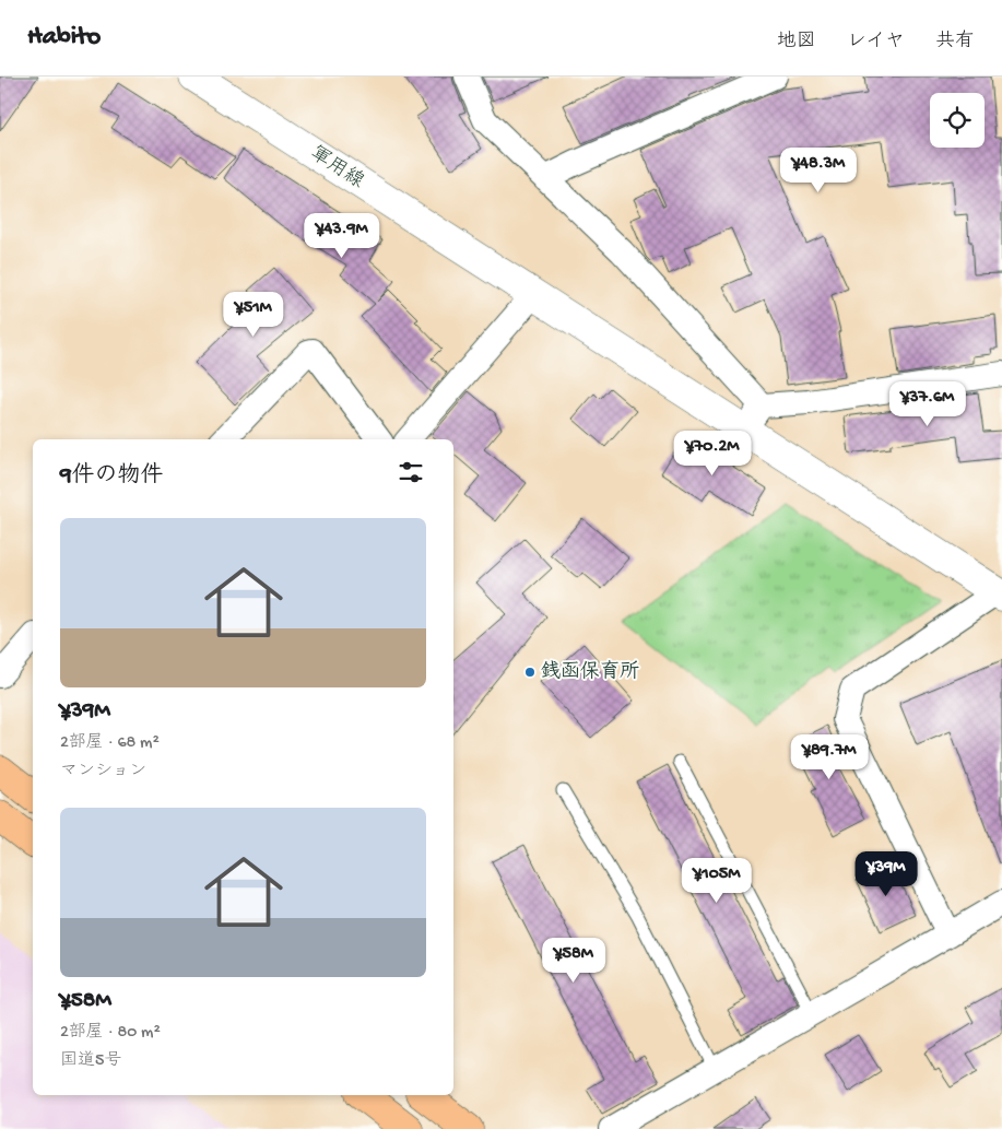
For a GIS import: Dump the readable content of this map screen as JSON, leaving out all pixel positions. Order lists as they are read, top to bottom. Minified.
{"streets":{"street":["軍用線"]},"places":["銭函保育所"],"page":{"header":"Habito","nav":["地図","レイヤ","共有"],"price":["¥48.3M","¥43.9M","¥51M","¥37.6M","¥70.2M","¥89.7M","¥39M","¥105M","¥58M"],"heading":"9件の物件","list":[{"name":"¥39M","note":"2部屋 · 68 m² · マンション"},{"name":"¥58M","note":"2部屋 · 80 m² · 国道5号"}]}}
